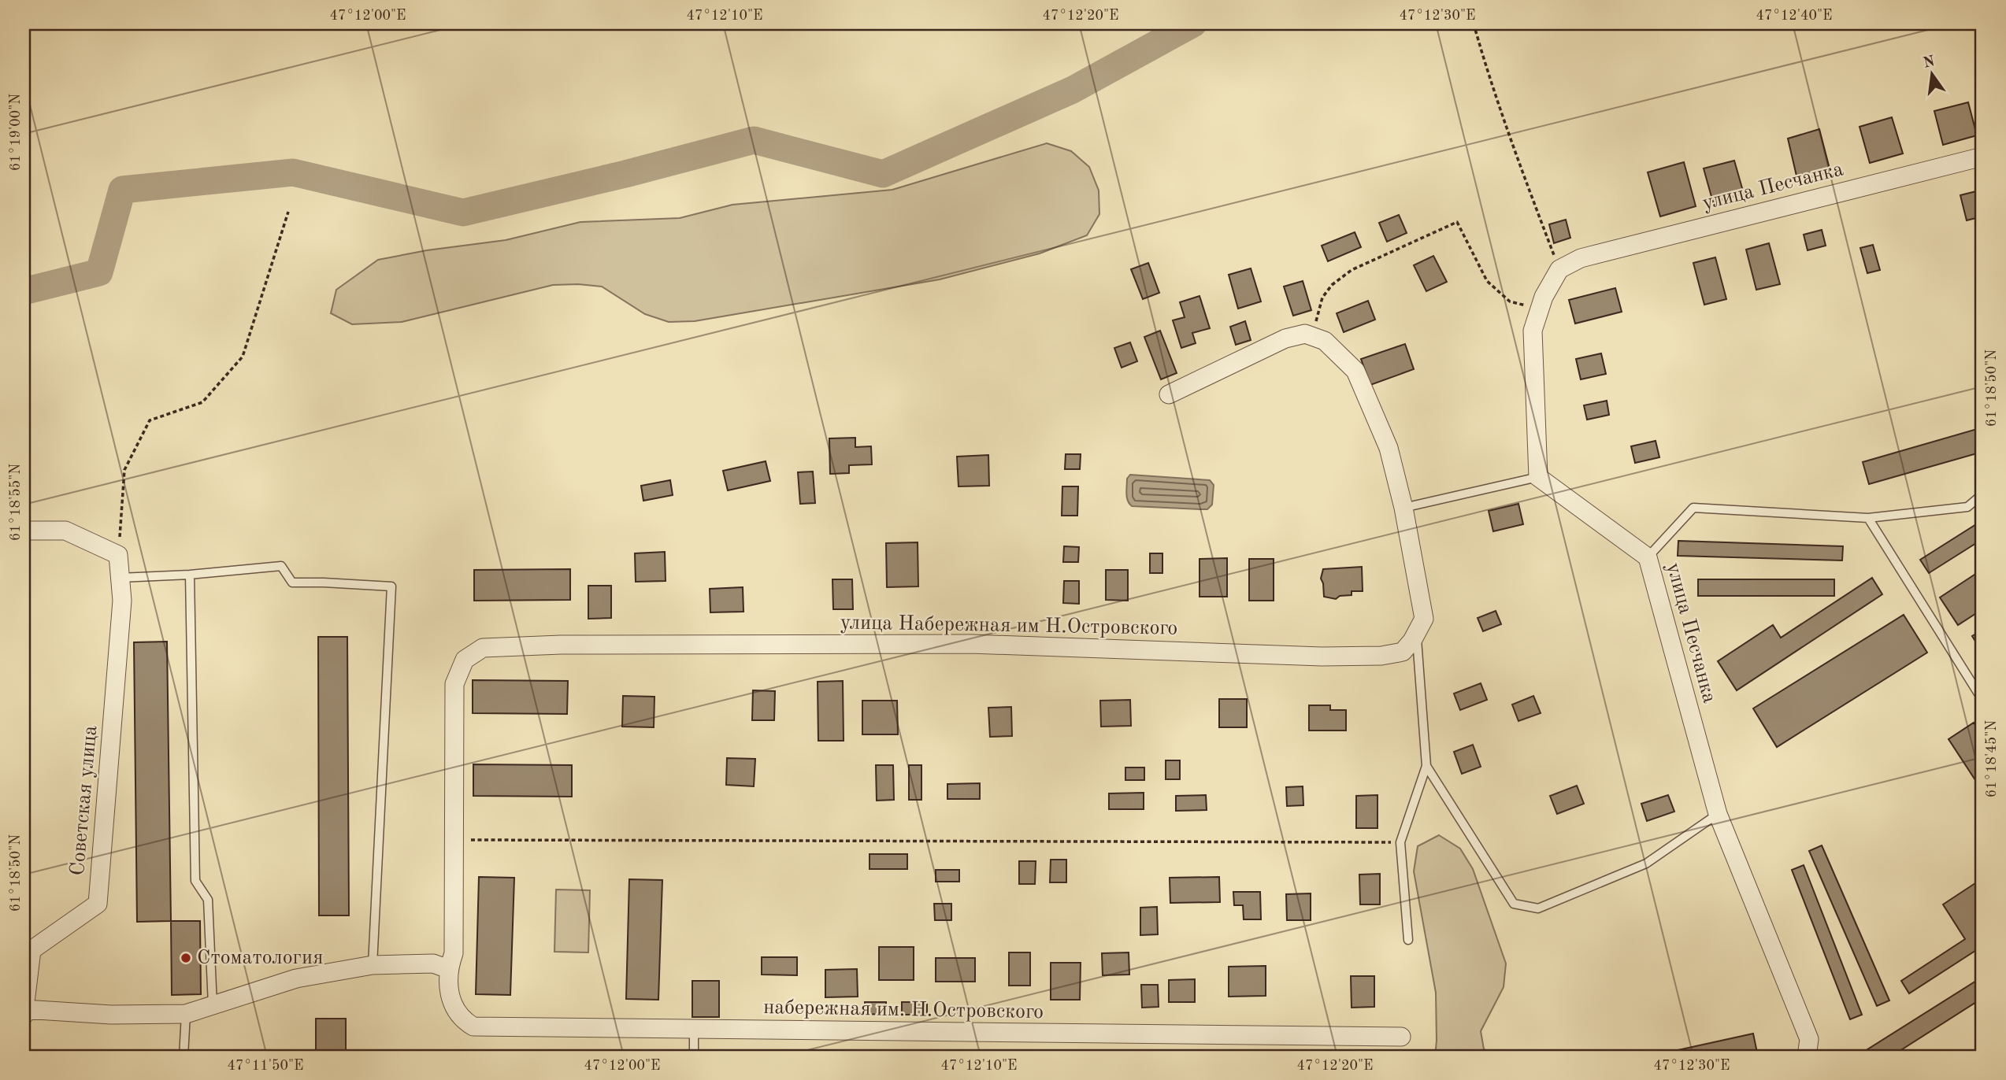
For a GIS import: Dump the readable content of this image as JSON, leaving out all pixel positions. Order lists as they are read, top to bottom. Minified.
{"streets":{"street":["улица Песчанка","улица Набережная им Н.Островского","Советская улица","набережная им. Н.Островского"]},"crossings":[["улица Набережная им Н.Островского","набережная им. Н.Островского"]],"places":["Стоматология"],"north":"top","coordinates":["47°12'00\"E","47°12'10\"E","47°12'20\"E","47°12'30\"E","47°12'40\"E","61°19'00\"N","61°18'50\"N","61°18'55\"N","61°18'45\"N","47°11'50\"E"]}
